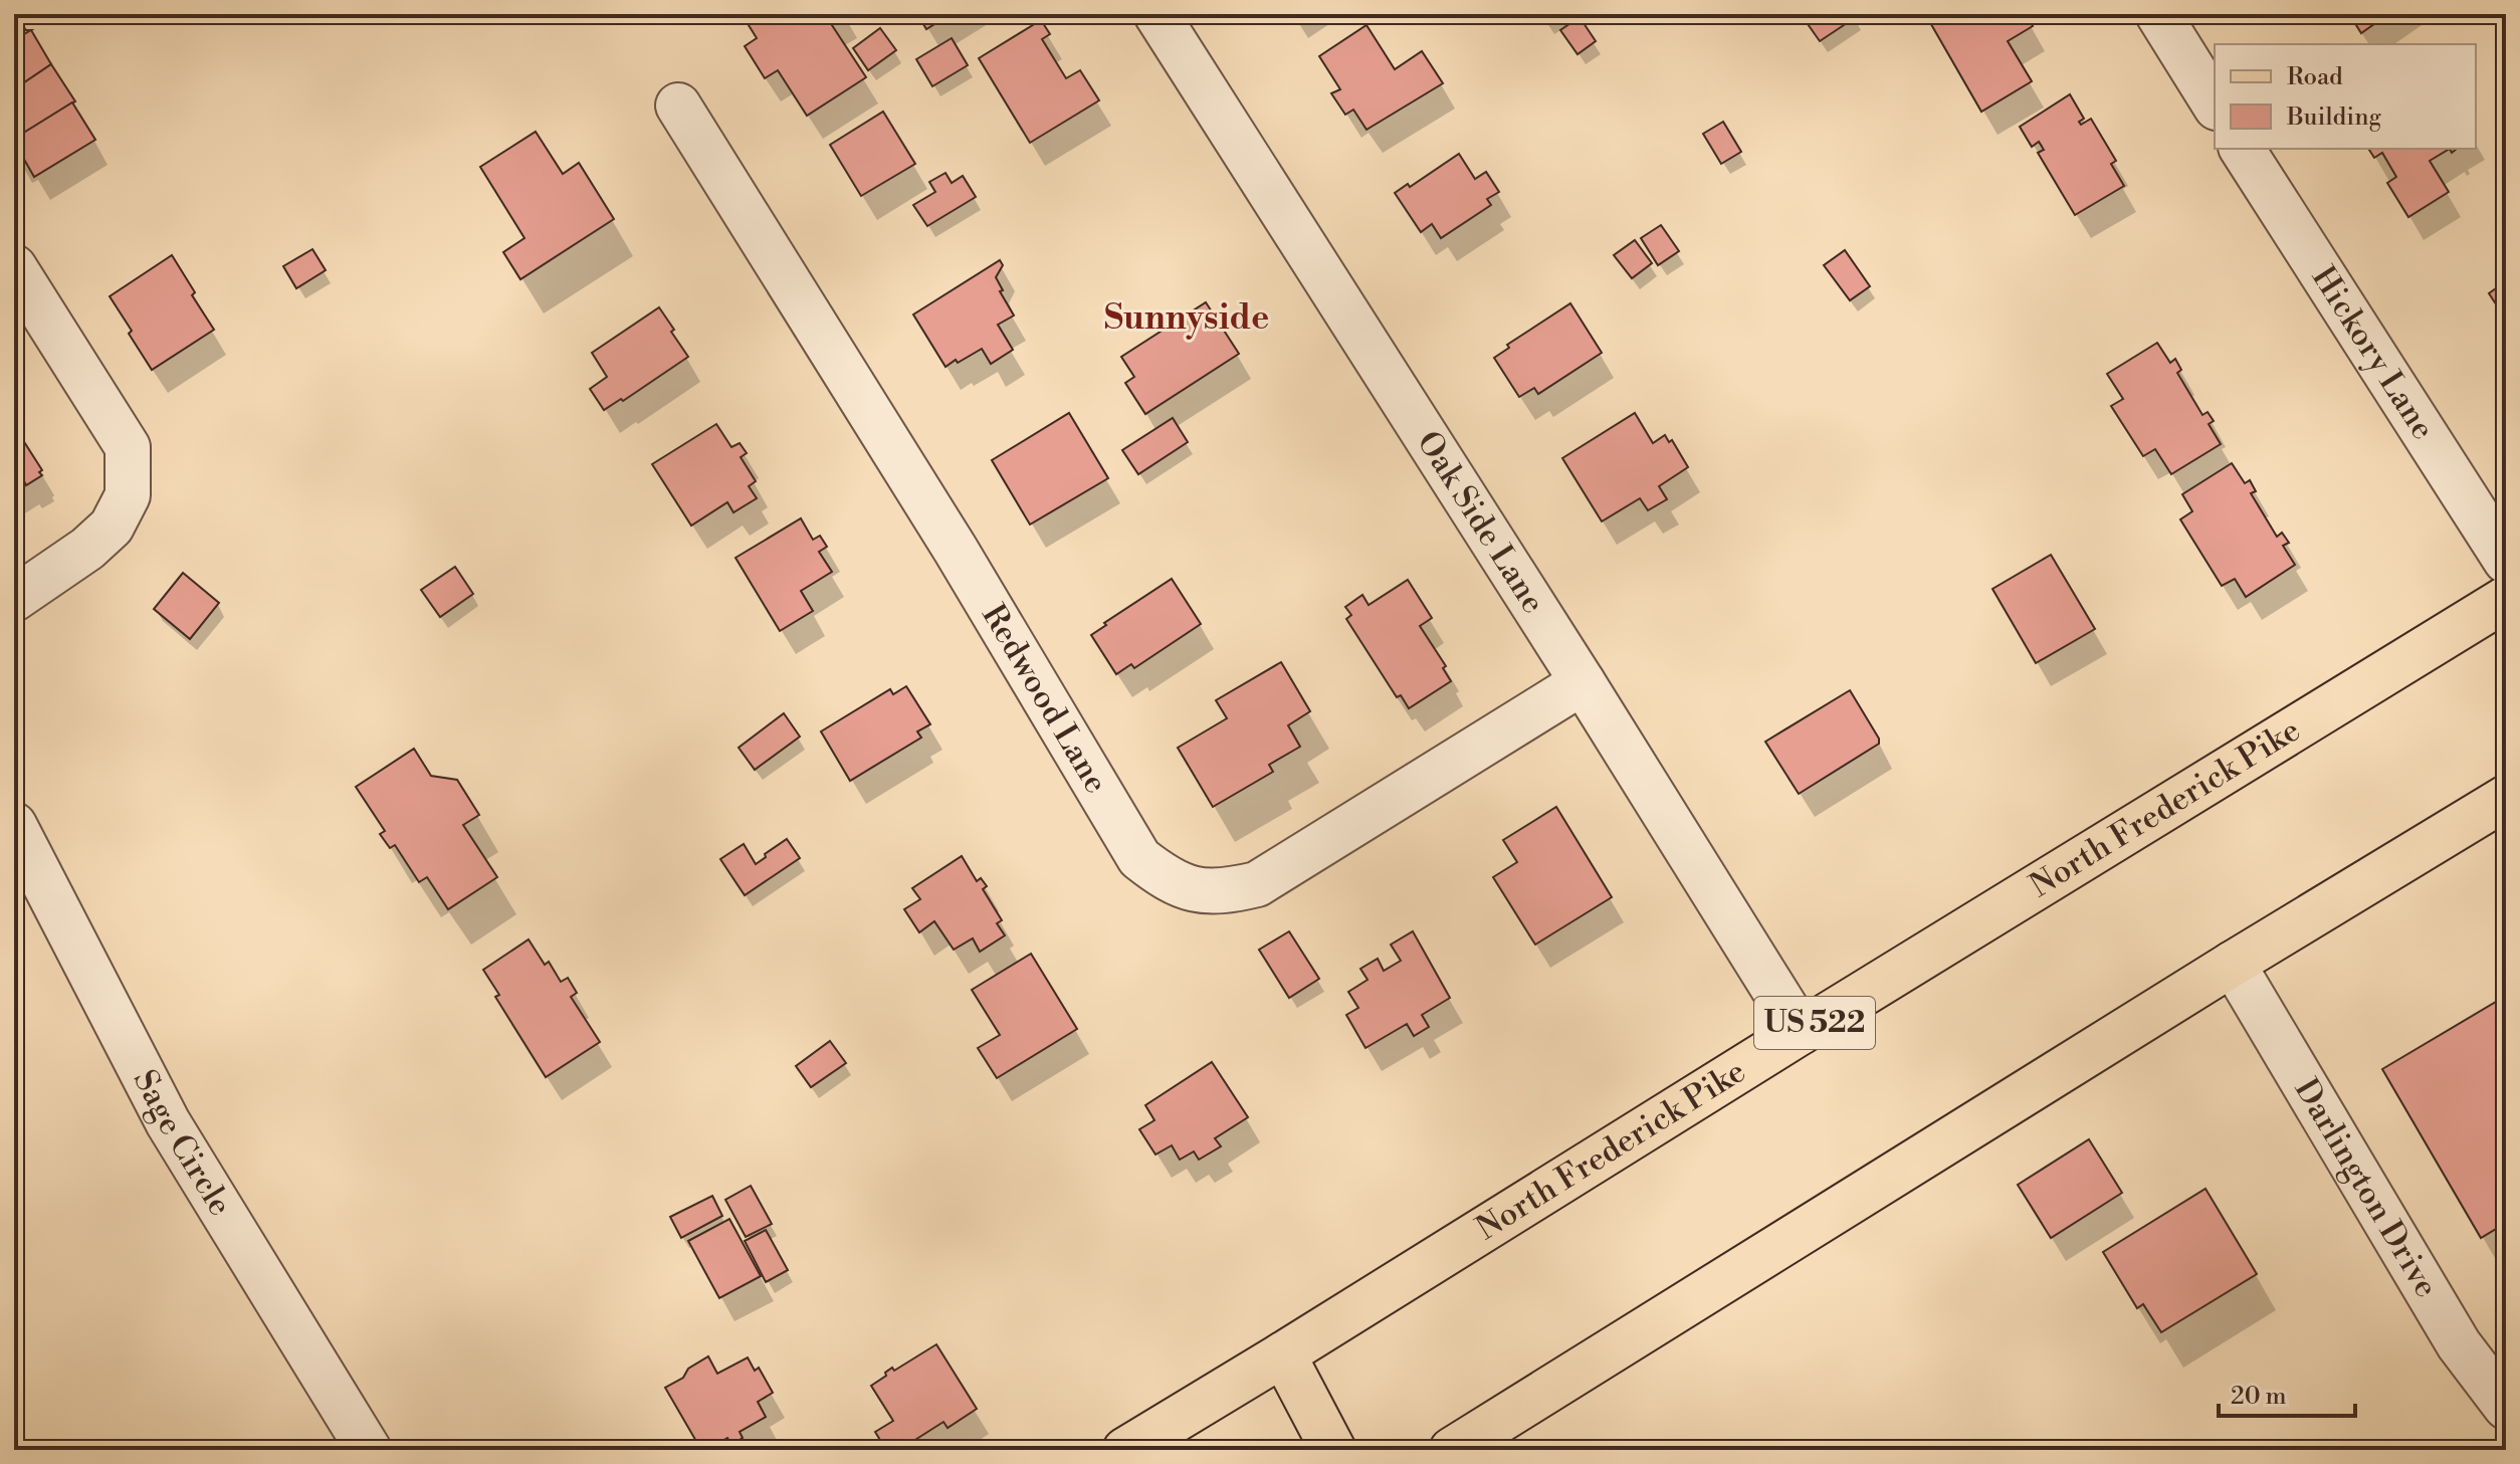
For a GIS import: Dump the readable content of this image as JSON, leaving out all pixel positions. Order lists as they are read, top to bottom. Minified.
{"streets":{"main road":["North Frederick Pike","US 522"],"street":["Hickory Lane","Oak Side Lane","Redwood Lane","Sage Circle","Darlington Drive"]},"crossings":[["Oak Side Lane","Redwood Lane"],["Oak Side Lane","North Frederick Pike"]],"districts":["Sunnyside"],"legend":["Road","Building"],"scale_bar":"20 m"}
